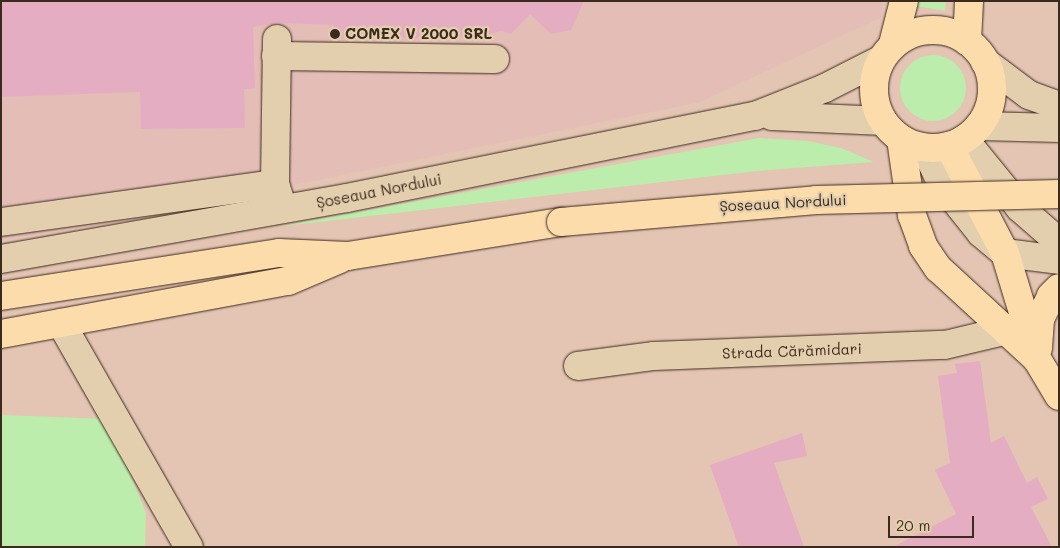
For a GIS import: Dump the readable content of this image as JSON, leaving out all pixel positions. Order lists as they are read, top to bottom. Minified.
{"streets":{"main road":["Șoseaua Nordului"],"street":["Strada Cărămidari"]},"places":["COMEX V 2000 SRL"],"scale_bar":"20 m"}
